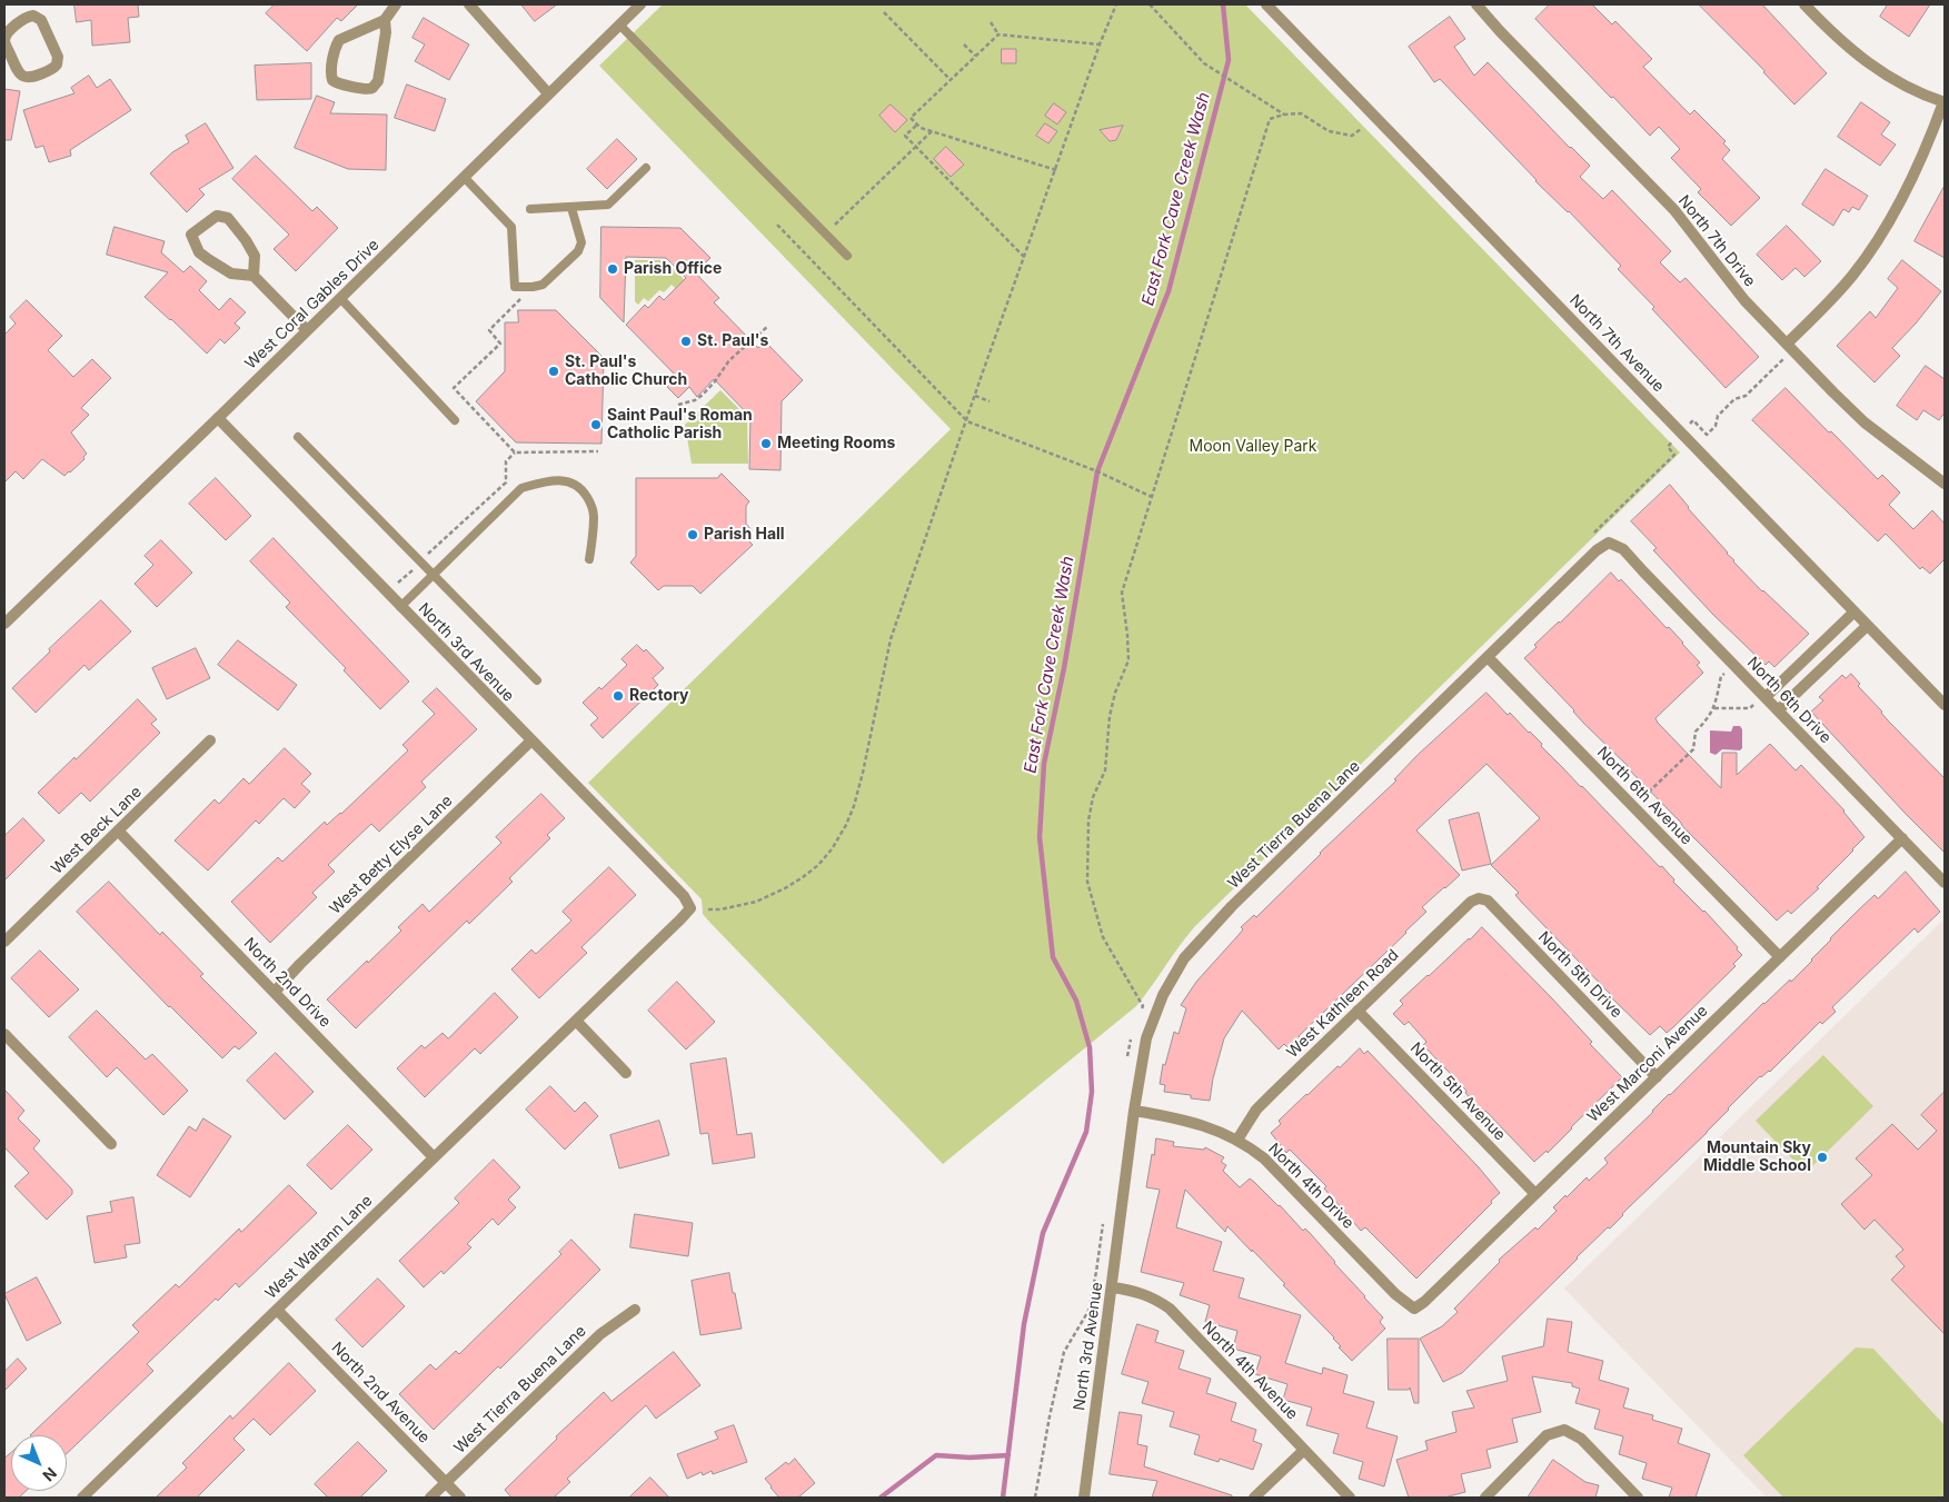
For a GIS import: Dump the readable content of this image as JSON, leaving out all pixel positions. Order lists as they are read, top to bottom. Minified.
{"streets":{"street":["North 7th Drive","West Coral Gables Drive","North 7th Avenue","North 3rd Avenue","North 6th Drive","North 6th Avenue","West Tierra Buena Lane","West Beck Lane","West Betty Elyse Lane","North 5th Drive","North 2nd Drive","West Kathleen Road","West Marconi Avenue","North 5th Avenue","North 4th Drive","West Waltann Lane","North 4th Avenue","North 2nd Avenue"]},"crossings":[["West Coral Gables Drive","North 3rd Avenue"],["North 3rd Avenue","West Tierra Buena Lane"],["North 3rd Avenue","West Betty Elyse Lane"],["North 3rd Avenue","West Waltann Lane"],["North 3rd Avenue","North 4th Avenue"],["North 6th Drive","West Tierra Buena Lane"],["North 6th Drive","West Marconi Avenue"],["North 6th Avenue","West Tierra Buena Lane"],["North 6th Avenue","West Marconi Avenue"],["West Tierra Buena Lane","North 4th Drive"],["West Tierra Buena Lane","North 2nd Avenue"],["West Beck Lane","North 2nd Drive"],["West Betty Elyse Lane","North 2nd Drive"],["North 5th Drive","West Kathleen Road"],["North 5th Drive","West Marconi Avenue"],["North 2nd Drive","West Waltann Lane"],["West Kathleen Road","North 5th Avenue"],["West Kathleen Road","North 4th Drive"],["West Marconi Avenue","North 5th Avenue"],["West Marconi Avenue","North 4th Drive"],["West Waltann Lane","North 2nd Avenue"]],"water":["East Fork Cave Creek Wash"],"parks":["Moon Valley Park"],"places":["Parish Office","St. Paul's","St. Paul's Catholic Church","Saint Paul's Roman Catholic Parish","Meeting Rooms","Parish Hall","Rectory","Mountain Sky Middle School"],"north":"bottom right"}
